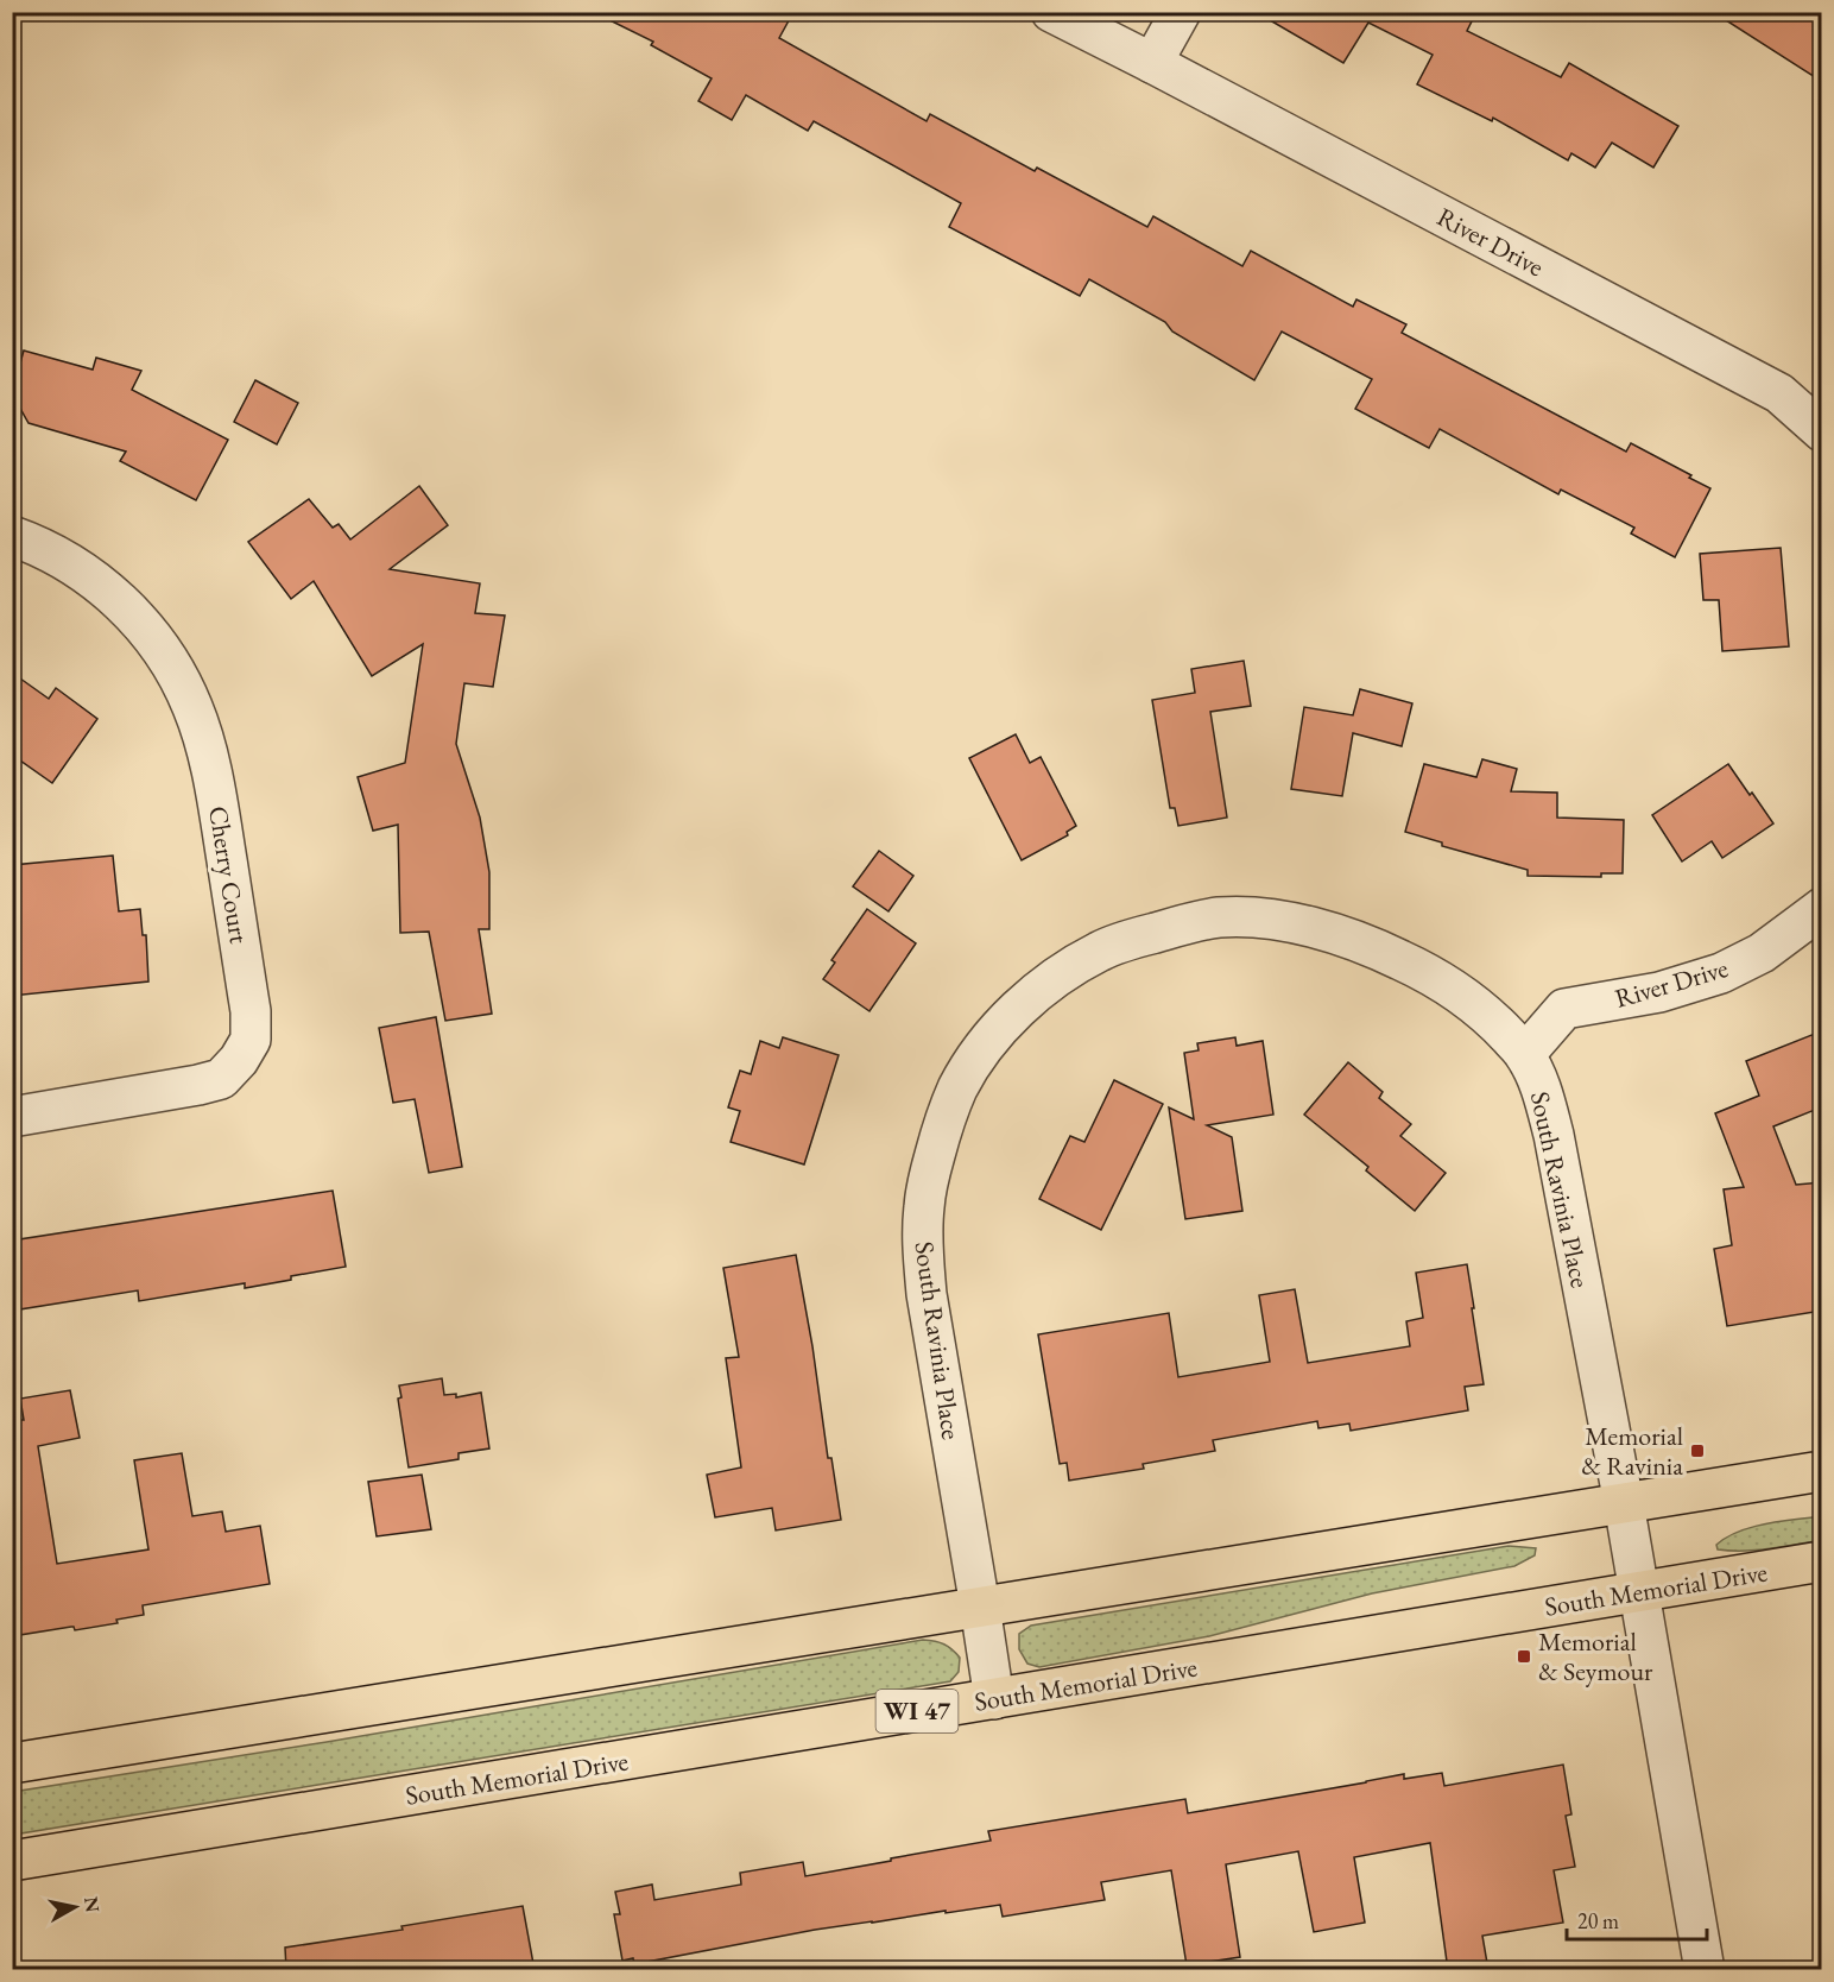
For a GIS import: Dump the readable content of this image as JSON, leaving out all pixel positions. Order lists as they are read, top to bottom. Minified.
{"streets":{"main road":["South Memorial Drive","WI 47"],"street":["River Drive","Cherry Court","South Ravinia Place"]},"crossings":[["River Drive","South Ravinia Place"],["South Ravinia Place","South Memorial Drive"]],"places":{"transit":["Memorial & Ravinia","Memorial & Seymour"]},"scale_bar":"20 m","north":"right"}
